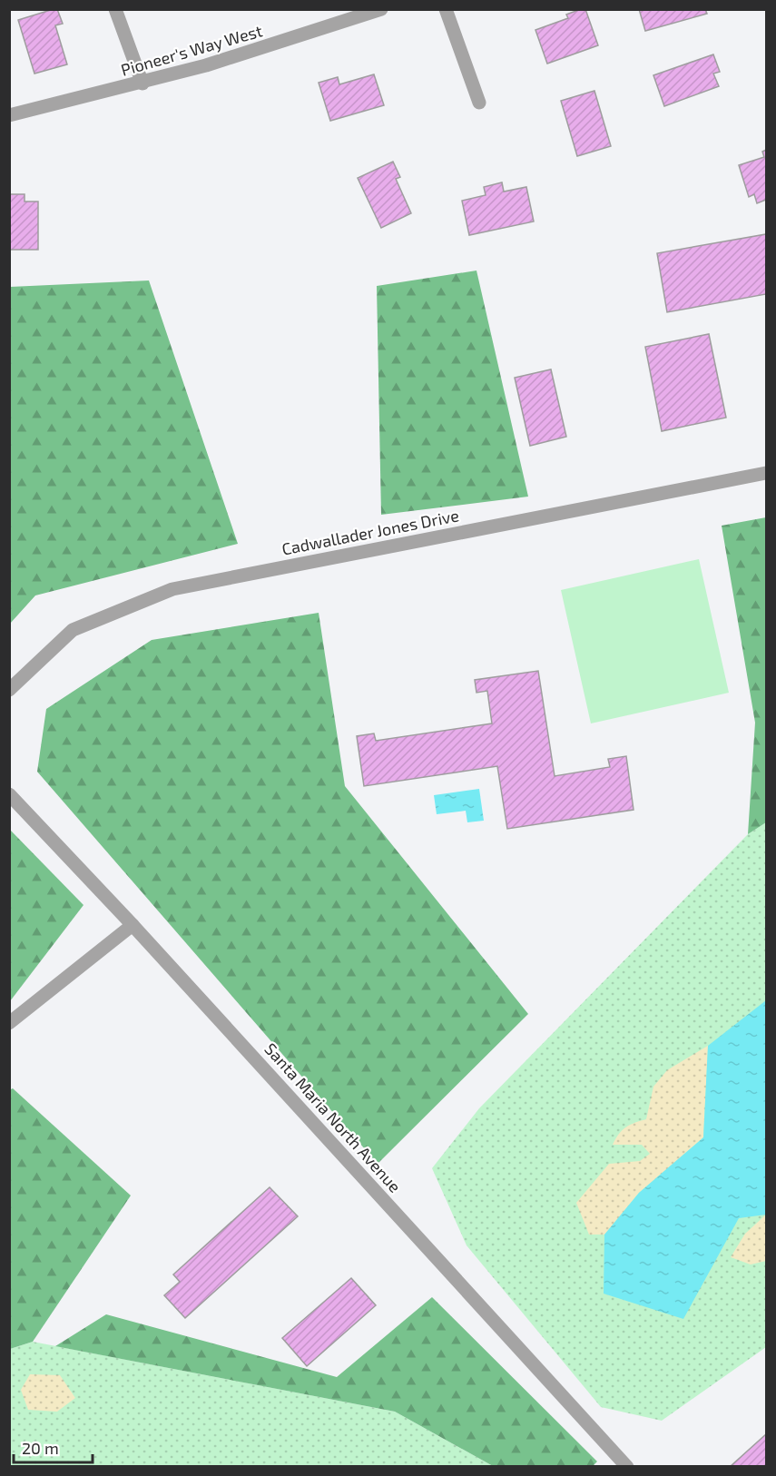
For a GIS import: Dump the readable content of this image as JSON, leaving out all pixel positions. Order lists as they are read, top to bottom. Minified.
{"streets":{"street":["Pioneer's Way West","Cadwallader Jones Drive","Santa Maria North Avenue"]},"scale_bar":"20 m"}
